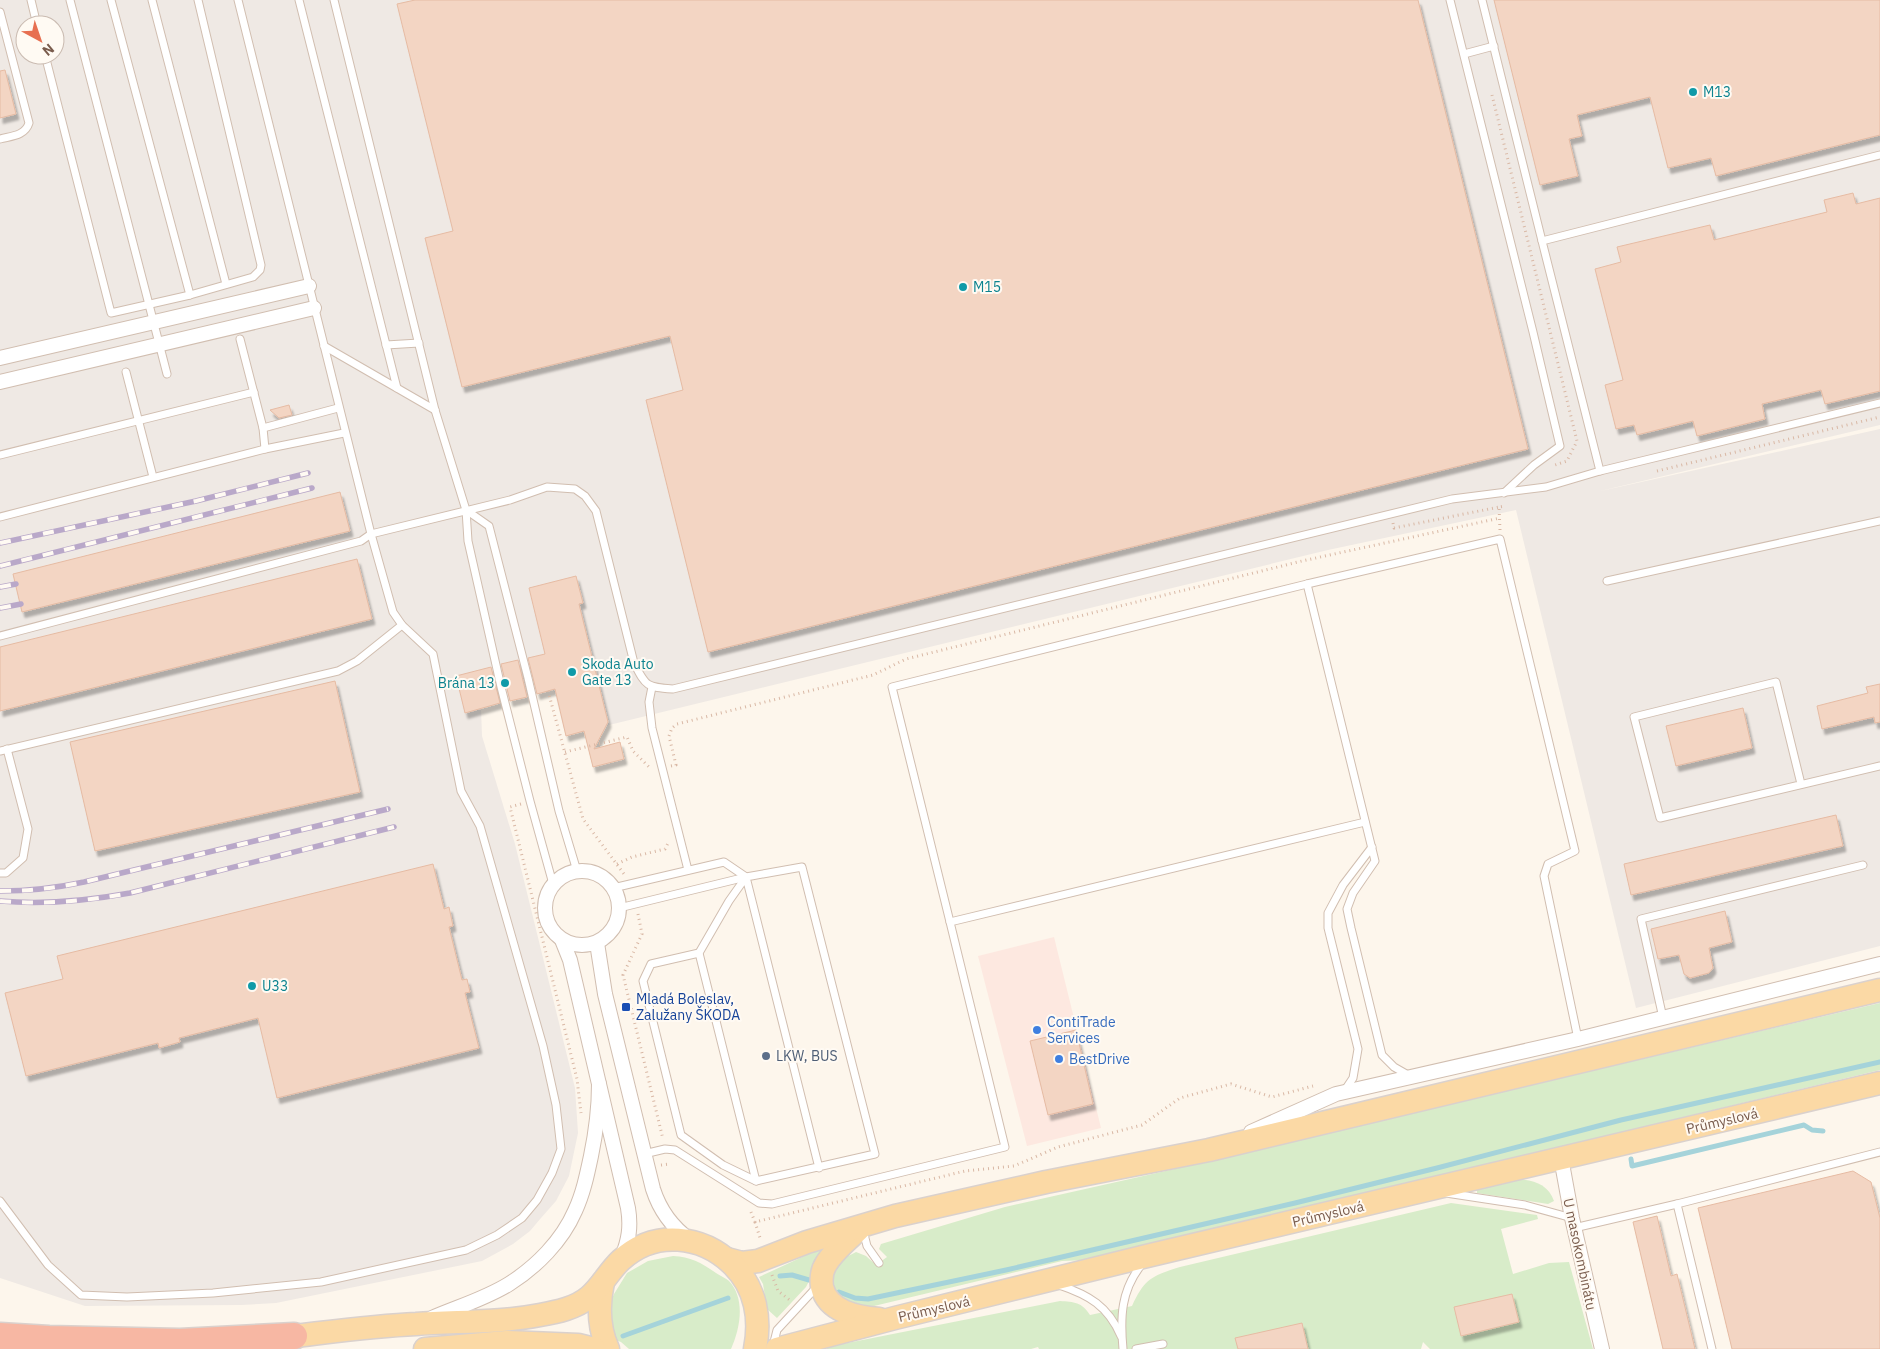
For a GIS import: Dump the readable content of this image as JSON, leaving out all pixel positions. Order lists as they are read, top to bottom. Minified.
{"streets":{"main road":["Průmyslová"],"street":["U masokombinátu"]},"crossings":[["Průmyslová","U masokombinátu"]],"places":{"other":["M13","M15","Skoda Auto Gate 13","Brána 13","U33","ContiTrade Services","LKW, BUS","BestDrive"],"transit":["Mladá Boleslav, Zalužany ŠKODA"]},"north":"bottom right"}
